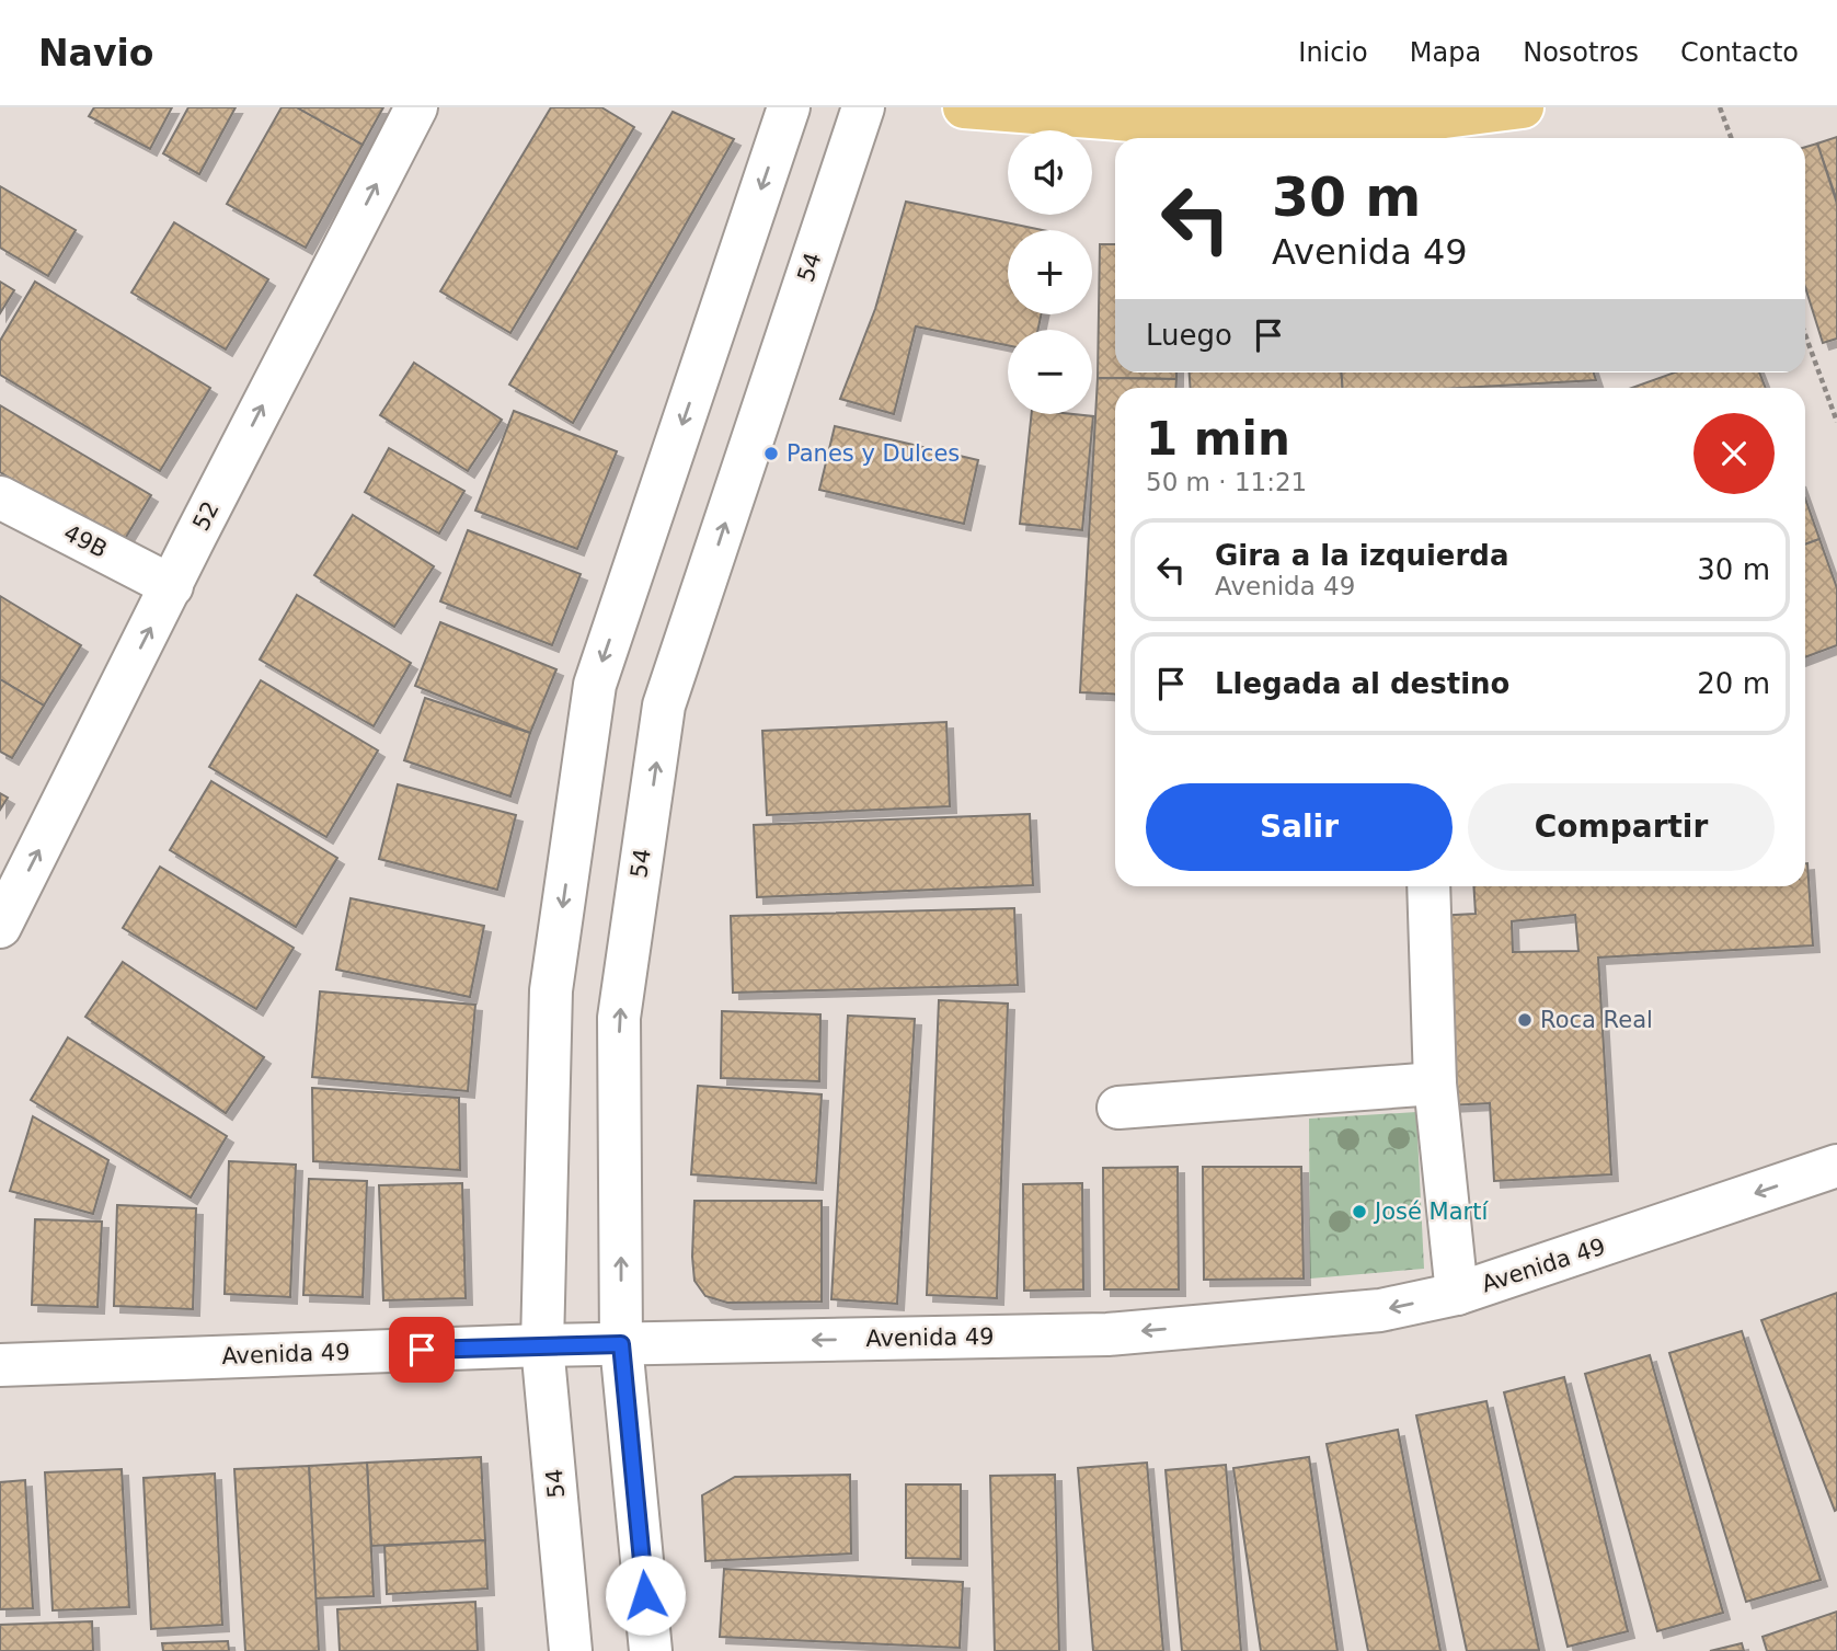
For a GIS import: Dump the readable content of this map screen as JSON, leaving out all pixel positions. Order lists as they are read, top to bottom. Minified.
{"streets":{"street":["54","52","49B","Avenida 49"]},"crossings":[["54","Avenida 49"],["52","49B"]],"one_way":["52","Avenida 49"],"places":["Panes y Dulces","Roca Real","José Martí"],"page":{"header":"Navio","nav":["Inicio","Mapa","Nosotros","Contacto"],"map_buttons":["+","−"],"turn":["30 m","Avenida 49"],"then":"Luego","heading":["1 min","50 m · 11:21"],"list":[{"name":"Gira a la izquierda","note":"Avenida 49","value":"30 m"},{"name":"Llegada al destino","value":"20 m"}],"buttons":["Salir","Compartir"]}}
